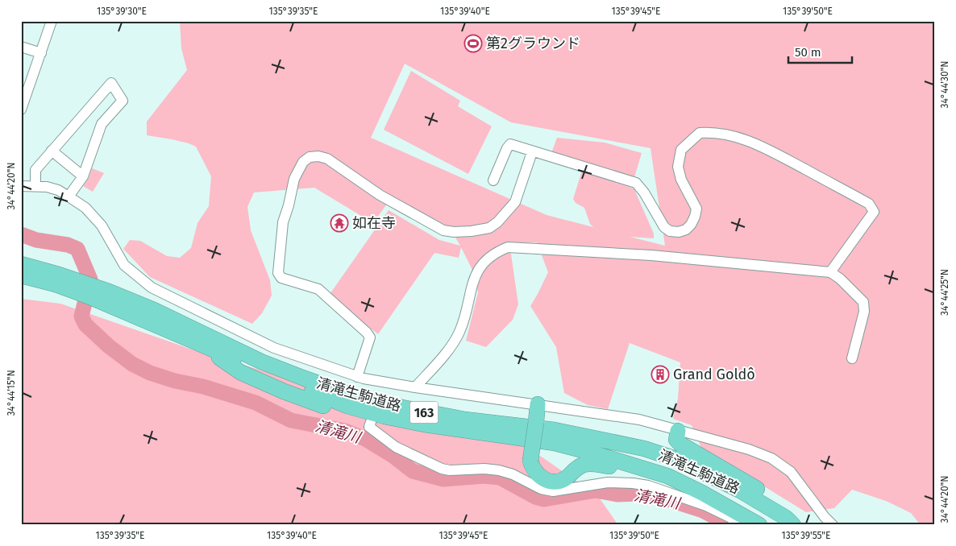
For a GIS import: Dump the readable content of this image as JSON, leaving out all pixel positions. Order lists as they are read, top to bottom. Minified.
{"streets":{"highway":["清滝生駒道路","163"]},"water":["清滝川"],"places":{"sports":["第2グラウンド"],"temple":["如在寺"],"building":["Grand Goldô"]},"scale_bar":"50 m","coordinates":["135°39'30\"E","135°39'35\"E","135°39'40\"E","135°39'45\"E","135°39'50\"E","34°44'30\"N","34°44'20\"N","34°44'25\"N","34°44'15\"N","135°39'55\"E"]}
